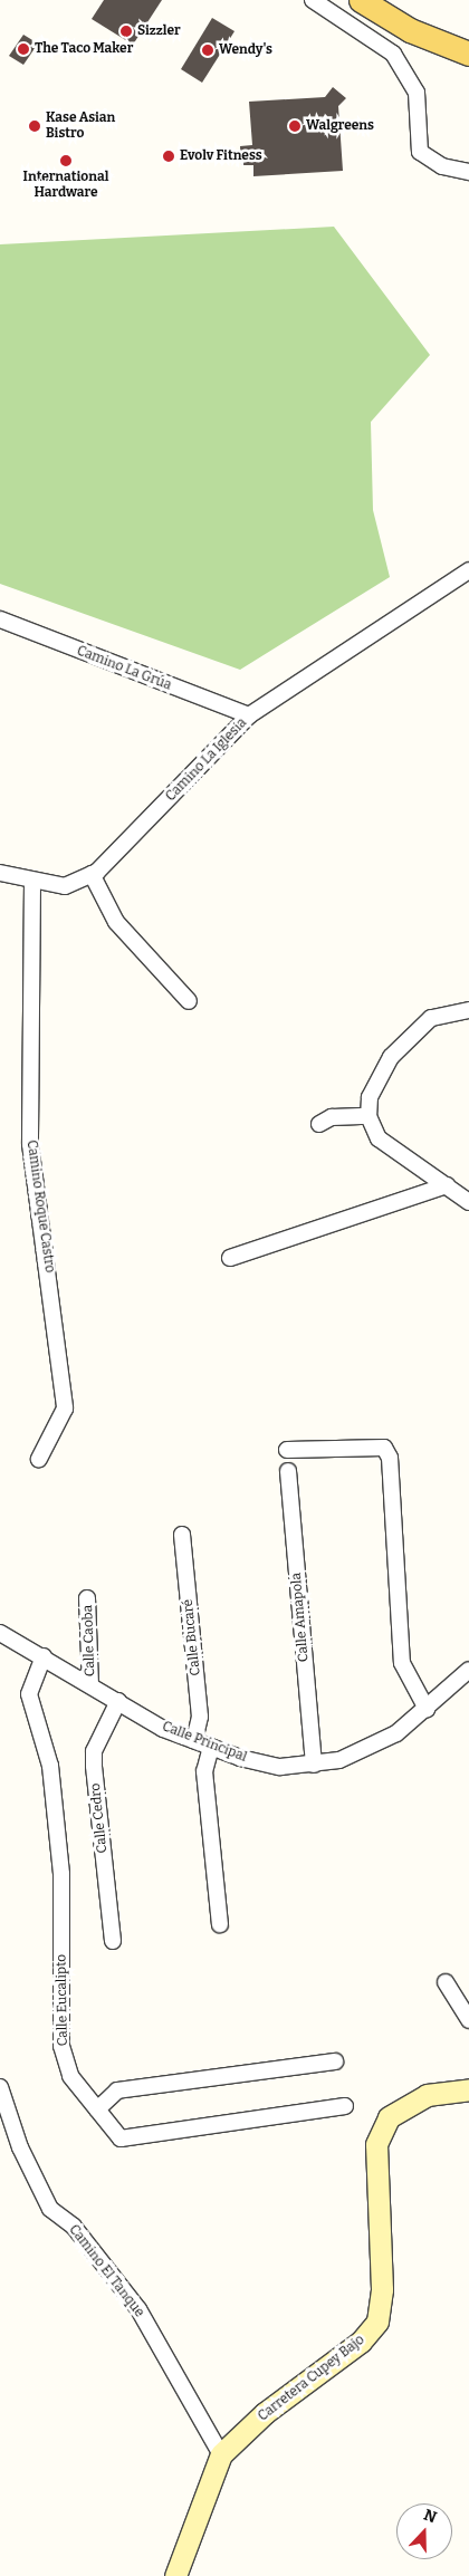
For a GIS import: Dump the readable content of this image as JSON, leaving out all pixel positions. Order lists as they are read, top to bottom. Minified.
{"streets":{"street":["Camino La Grúa","Camino La Iglesia","Camino Roque Castro","Calle Amapola","Calle Bucaré","Calle Caoba","Calle Principal","Calle Cedro","Calle Eucalipto","Camino El Tanque","Carretera Cupey Bajo"]},"crossings":[["Camino La Grúa","Camino La Iglesia"],["Camino La Iglesia","Camino Roque Castro"],["Calle Amapola","Calle Principal"],["Calle Bucaré","Calle Principal"],["Calle Caoba","Calle Principal"],["Calle Principal","Calle Cedro"],["Calle Principal","Calle Eucalipto"],["Camino El Tanque","Carretera Cupey Bajo"]],"places":["Sizzler","The Taco Maker","Wendy's","Kase Asian Bistro","Walgreens","Evolv Fitness","International Hardware"],"north":"top"}
